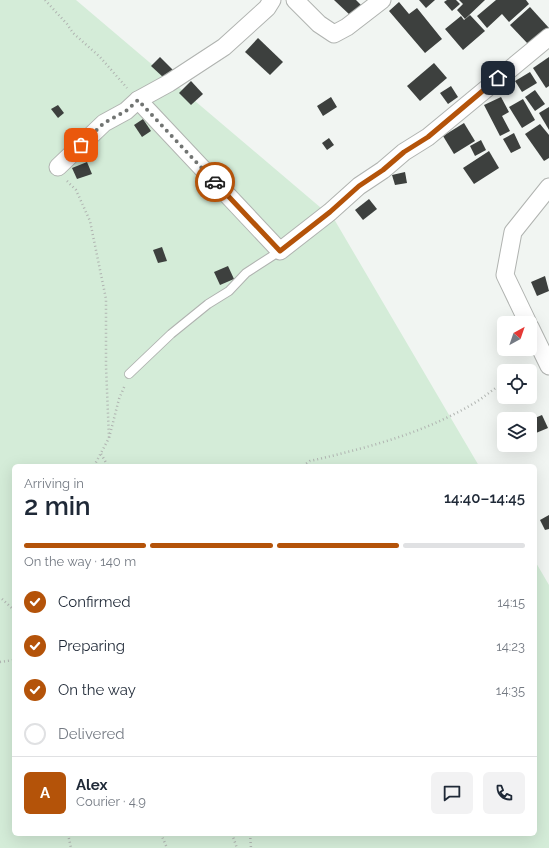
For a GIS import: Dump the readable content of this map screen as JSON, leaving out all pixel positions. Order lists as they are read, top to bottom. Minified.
{"north":"top right","page":{"heading":["2 min","Arriving in","14:40–14:45"],"panel":["Alex","Courier · 4.9"],"bar":"On the way · 140 m","list":[["Confirmed","14:15"],["Preparing","14:23"],["On the way","14:35"],"Delivered"],"round":"A"}}
